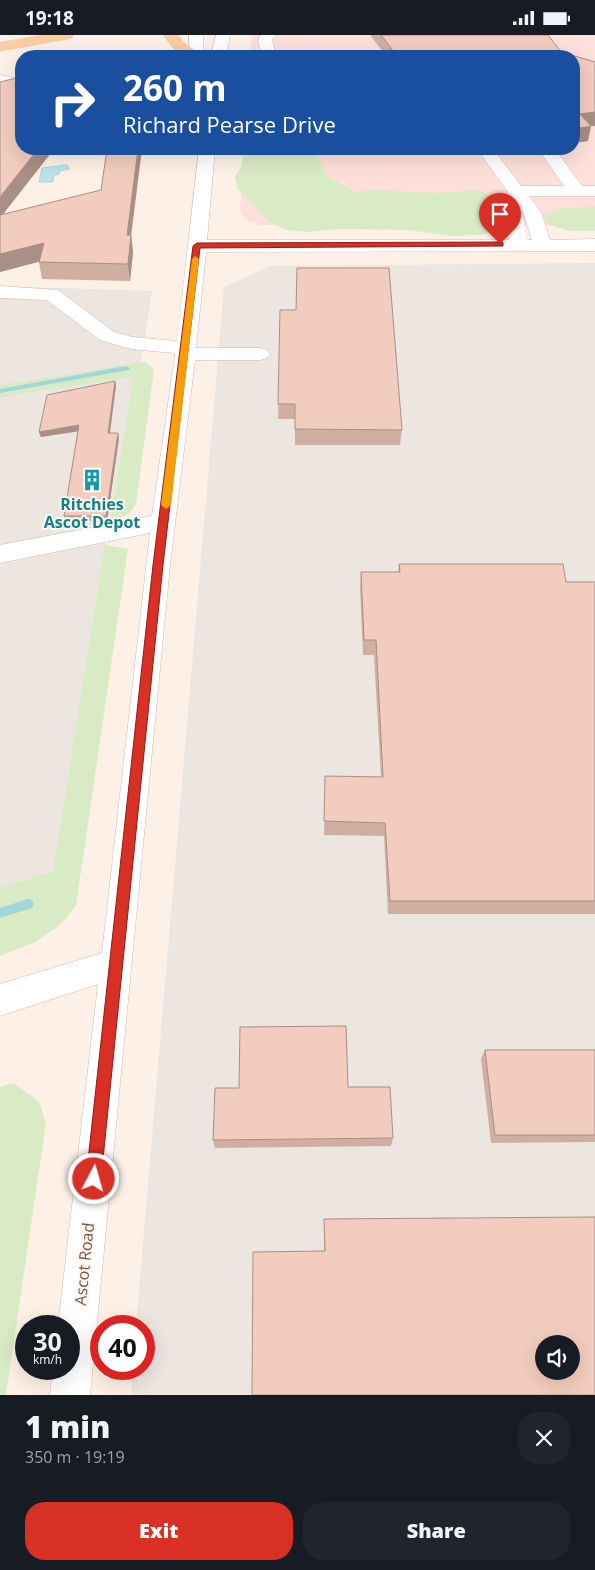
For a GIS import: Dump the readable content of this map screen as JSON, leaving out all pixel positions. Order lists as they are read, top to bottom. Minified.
{"streets":{"street":["Ascot Road"]},"places":{"building":["Ritchies Ascot Depot"]},"page":{"status":"19:18","turn":["260 m","Richard Pearse Drive"],"speed":"30 km/h","limit":"40","heading":["1 min","350 m · 19:19"],"buttons":["Exit","Share"]}}
